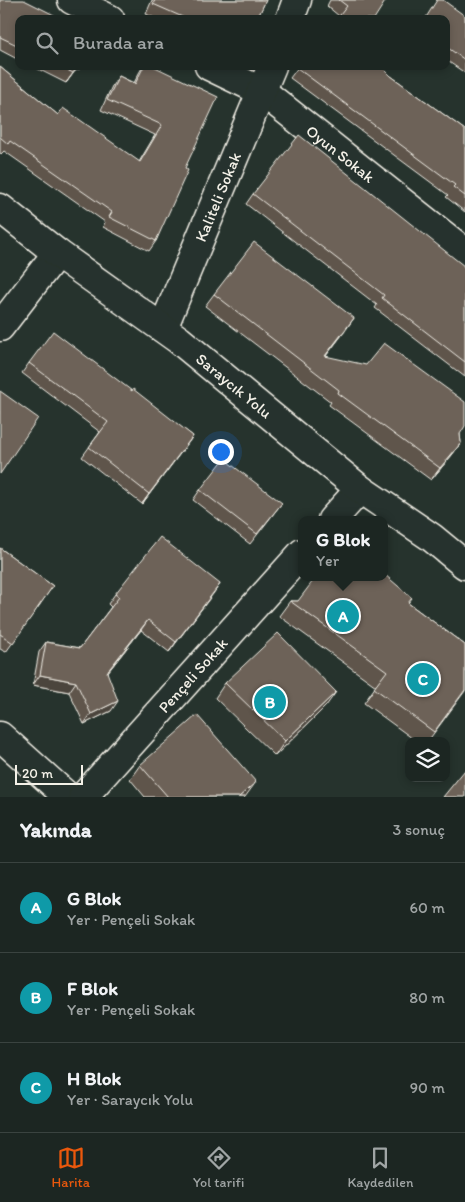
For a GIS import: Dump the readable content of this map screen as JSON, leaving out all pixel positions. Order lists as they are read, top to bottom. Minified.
{"streets":{"street":["Oyun Sokak","Kaliteli Sokak","Saraycık Yolu","Pençeli Sokak"]},"crossings":[["Oyun Sokak","Kaliteli Sokak"],["Kaliteli Sokak","Saraycık Yolu"]],"scale_bar":"20 m","page":{"search":"Burada ara","popup":["G Blok","Yer"],"pins":["A","C","B"],"scale":"20 m","heading":["Yakında","3 sonuç"],"list":[{"mark":"A","name":"G Blok","note":"Yer · Pençeli Sokak","value":"60 m"},{"mark":"B","name":"F Blok","note":"Yer · Pençeli Sokak","value":"80 m"},{"mark":"C","name":"H Blok","note":"Yer · Saraycık Yolu","value":"90 m"}],"nav":["Harita","Yol tarifi","Kaydedilen"]}}
